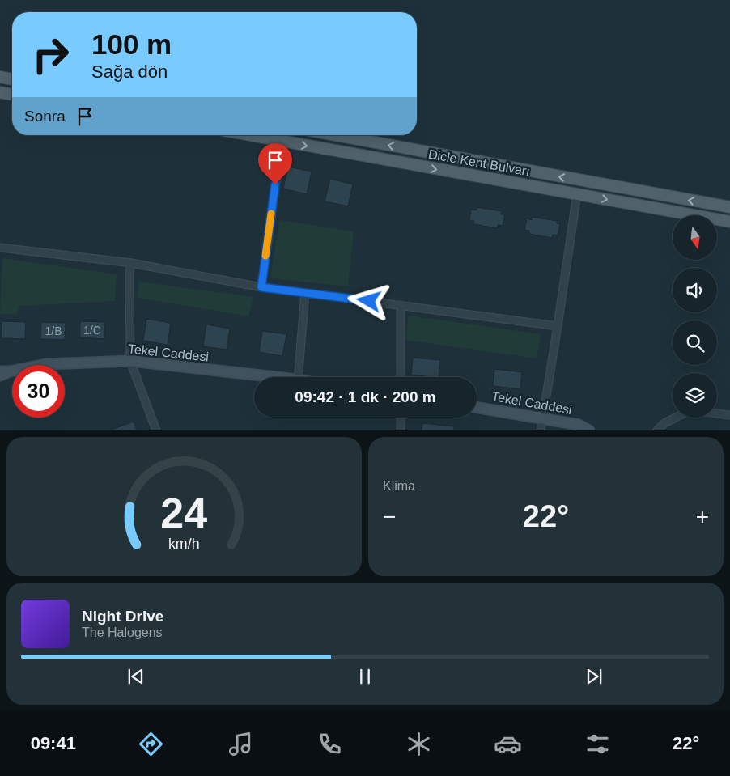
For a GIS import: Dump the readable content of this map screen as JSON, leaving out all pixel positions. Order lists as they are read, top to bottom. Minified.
{"streets":{"main road":["Dicle Kent Bulvarı"],"street":["Tekel Caddesi"]},"house_numbers":["1/C","1/B"],"north":"bottom","page":{"turn":["100 m","Sağa dön"],"then":"Sonra","limit":"30","trip":"09:42 · 1 dk · 200 m","tile":"Klima","heat":["−","22°","+"],"song":["Night Drive","The Halogens"],"tabs":["09:41","22°"],"gauge":["24","km/h"]}}
